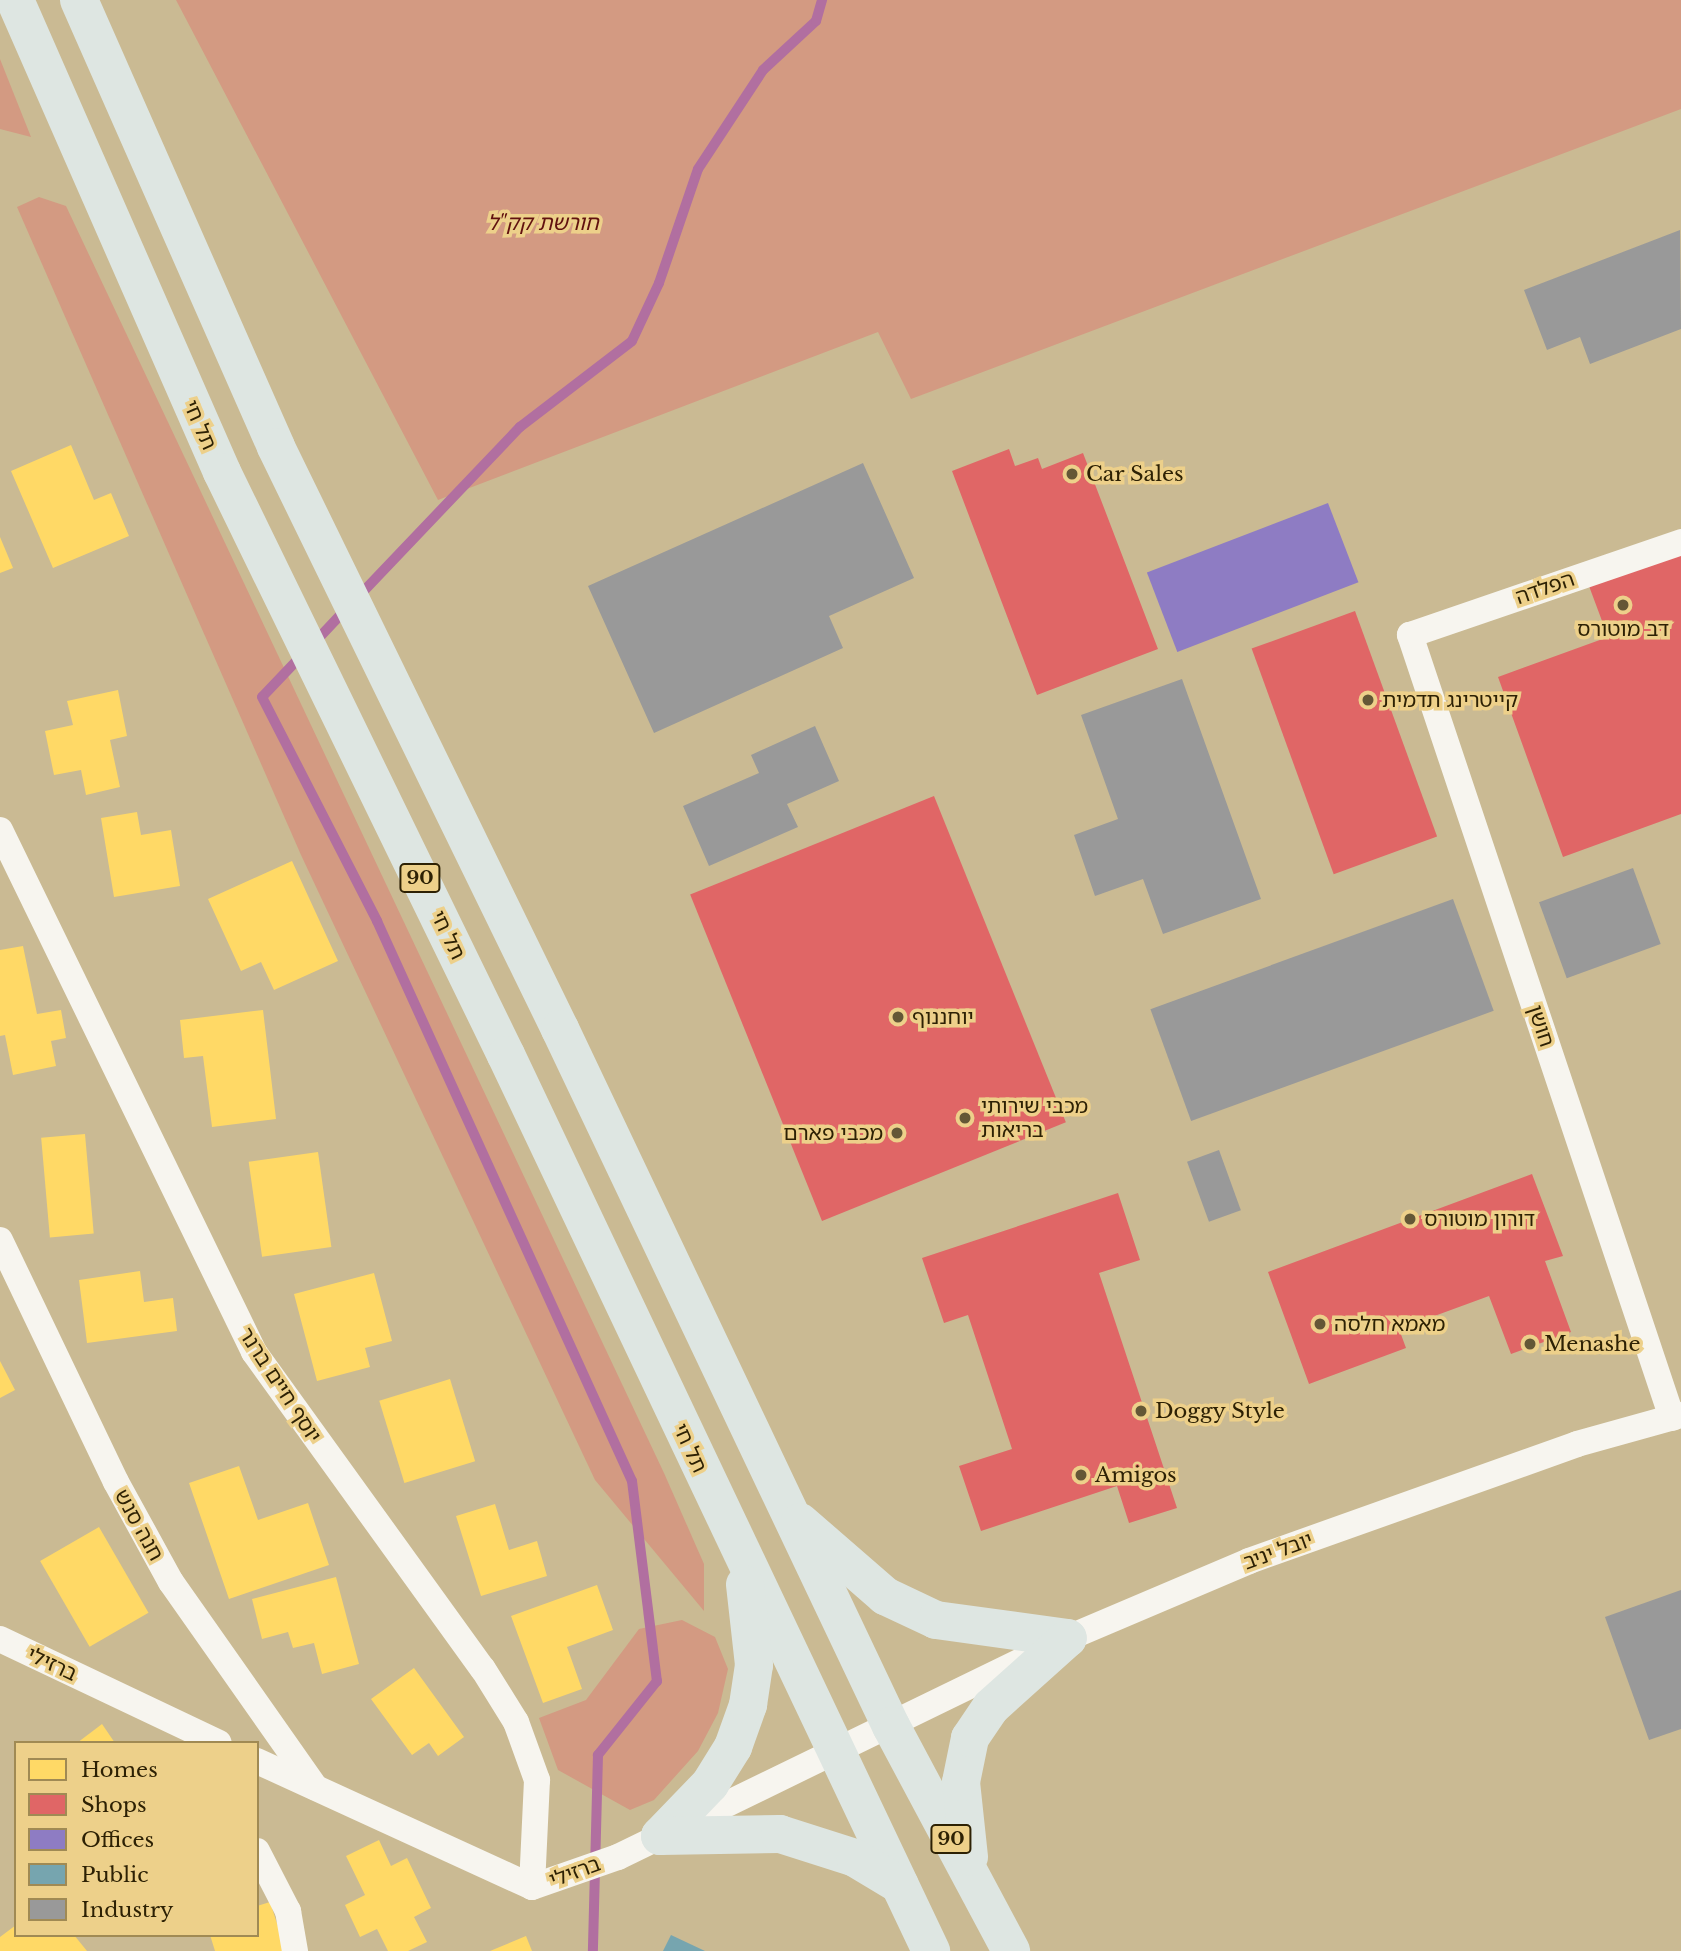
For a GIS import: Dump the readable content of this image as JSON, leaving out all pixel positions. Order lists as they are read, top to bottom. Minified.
{"streets":{"highway":["תל חי","90"],"street":["הפלדה","חושן","יוסף חיים ברנר","חנה סנש","יובל יניב","ברזילי"]},"crossings":[["תל חי","90"],["תל חי","ברזילי"],["הפלדה","חושן"],["90","יובל יניב"],["90","ברזילי"],["חושן","יובל יניב"],["יוסף חיים ברנר","ברזילי"],["חנה סנש","ברזילי"],["יובל יניב","ברזילי"]],"parks":["חורשת קק\"ל"],"places":["Car Sales","דב מוטורס","קייטרינג תדמית","יוחננוף","מכבי שירותי בריאות","מכבי פארם","דורון מוטורס","מאמא חלסה","Menashe","Doggy Style","Amigos"],"legend":["Homes","Shops","Offices","Public","Industry"]}
